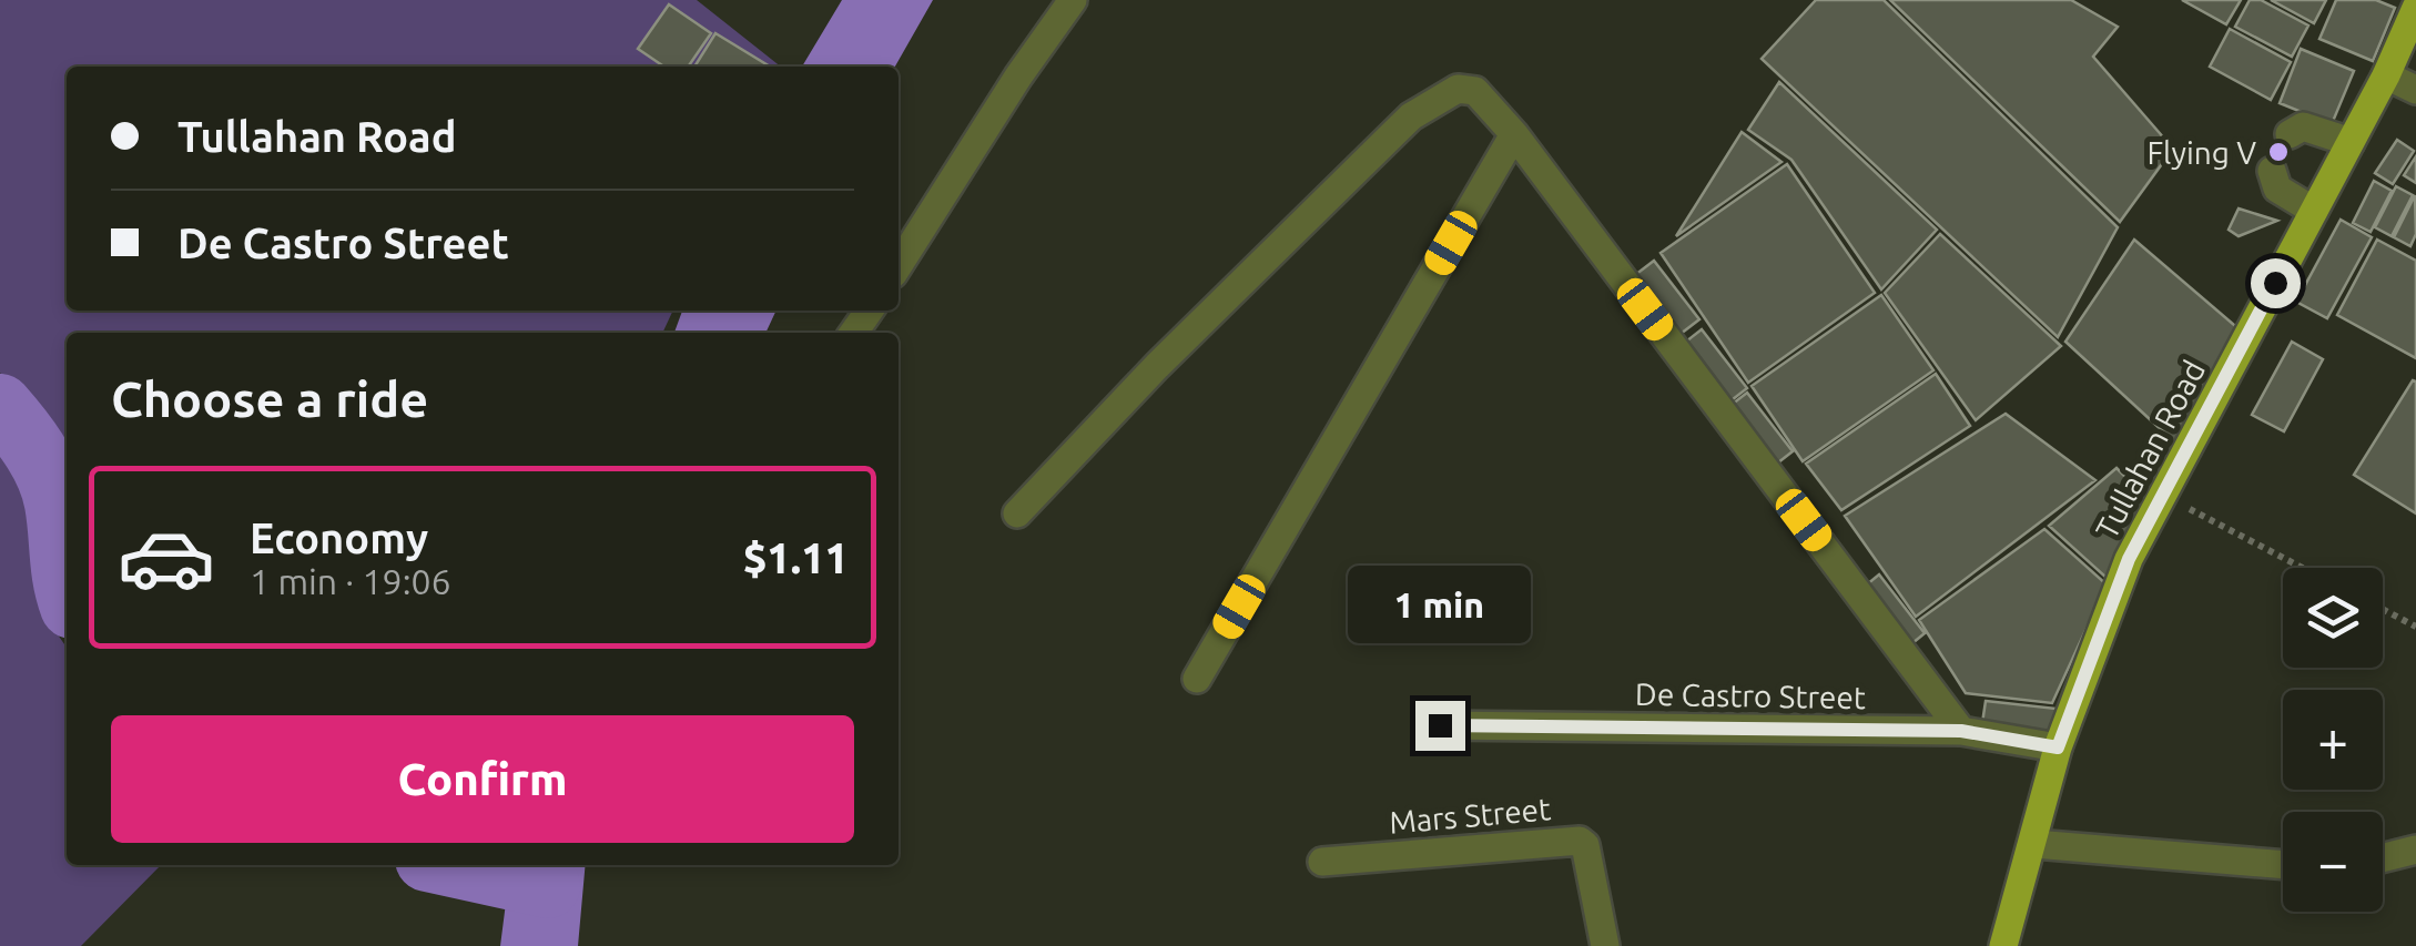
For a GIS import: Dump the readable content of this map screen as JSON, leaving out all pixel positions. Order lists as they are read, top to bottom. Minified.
{"streets":{"main road":["Tullahan Road"],"street":["De Castro Street","Mars Street"]},"crossings":[["Tullahan Road","De Castro Street"]],"places":["Flying V"],"page":{"banner":["Tullahan Road","De Castro Street"],"heading":"Choose a ride","list":[{"name":"Economy","note":"1 min · 19:06","value":"$1.11"}],"bubble":"1 min","map_buttons":["+","−"],"buttons":"Confirm"}}
